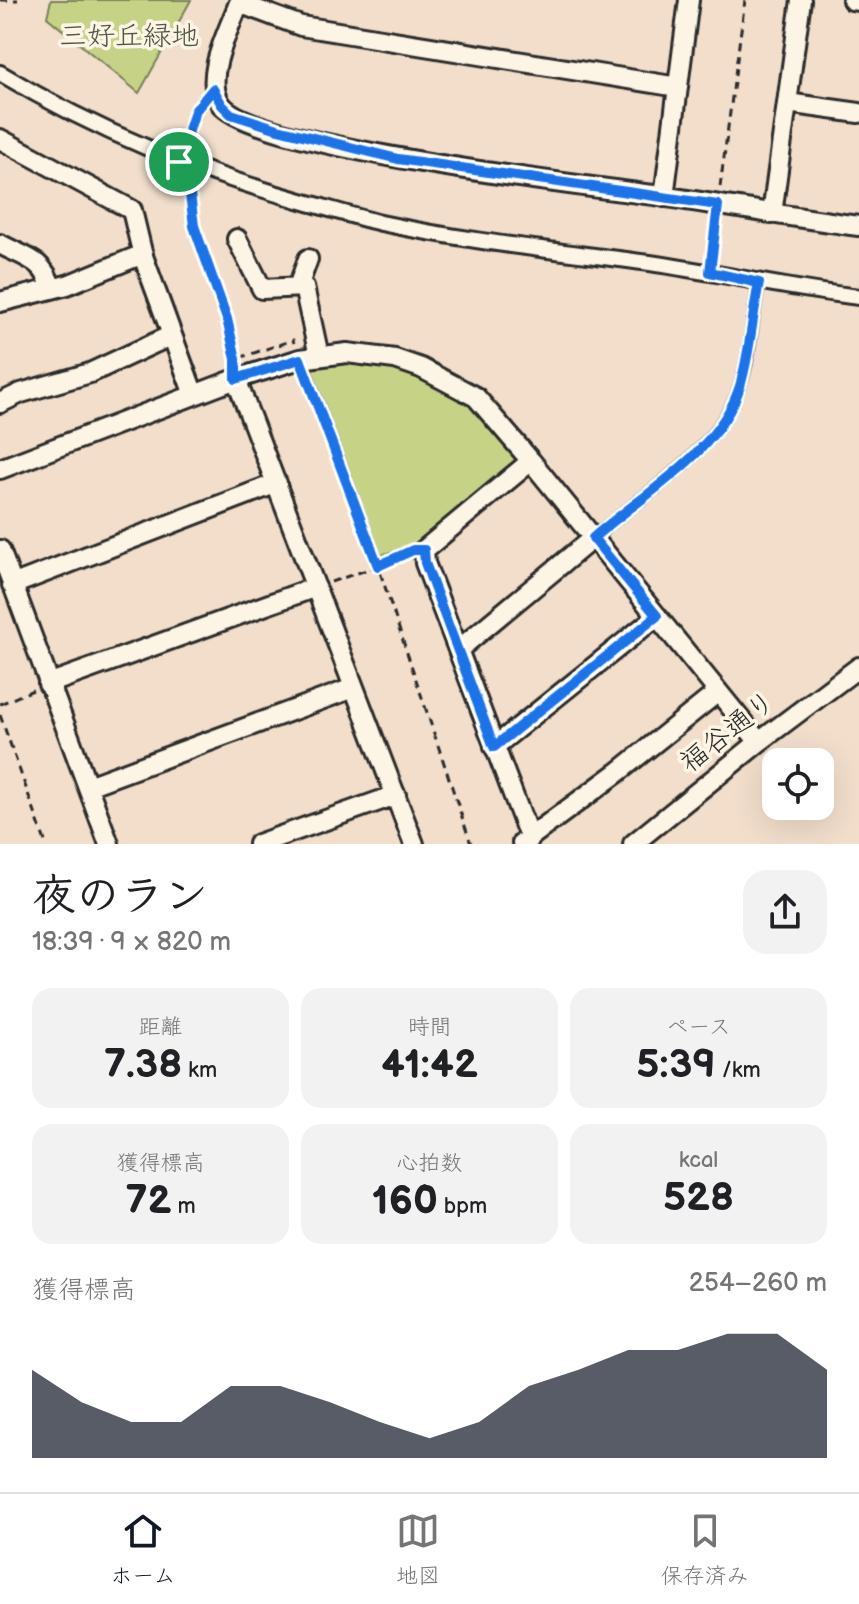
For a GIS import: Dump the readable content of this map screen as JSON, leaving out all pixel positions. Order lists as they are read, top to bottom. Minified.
{"streets":{"street":["福谷通り"]},"parks":["三好丘緑地"],"page":{"heading":["夜のラン","18:39 · 9 × 820 m"],"stats":[["距離","7.38 km"],["時間","41:42"],["ペース","5:39 /km"],["獲得標高","72 m"],["心拍数","160 bpm"],["kcal","528"]],"chart":["獲得標高","254–260 m"],"tabs":["ホーム","地図","保存済み"]}}
